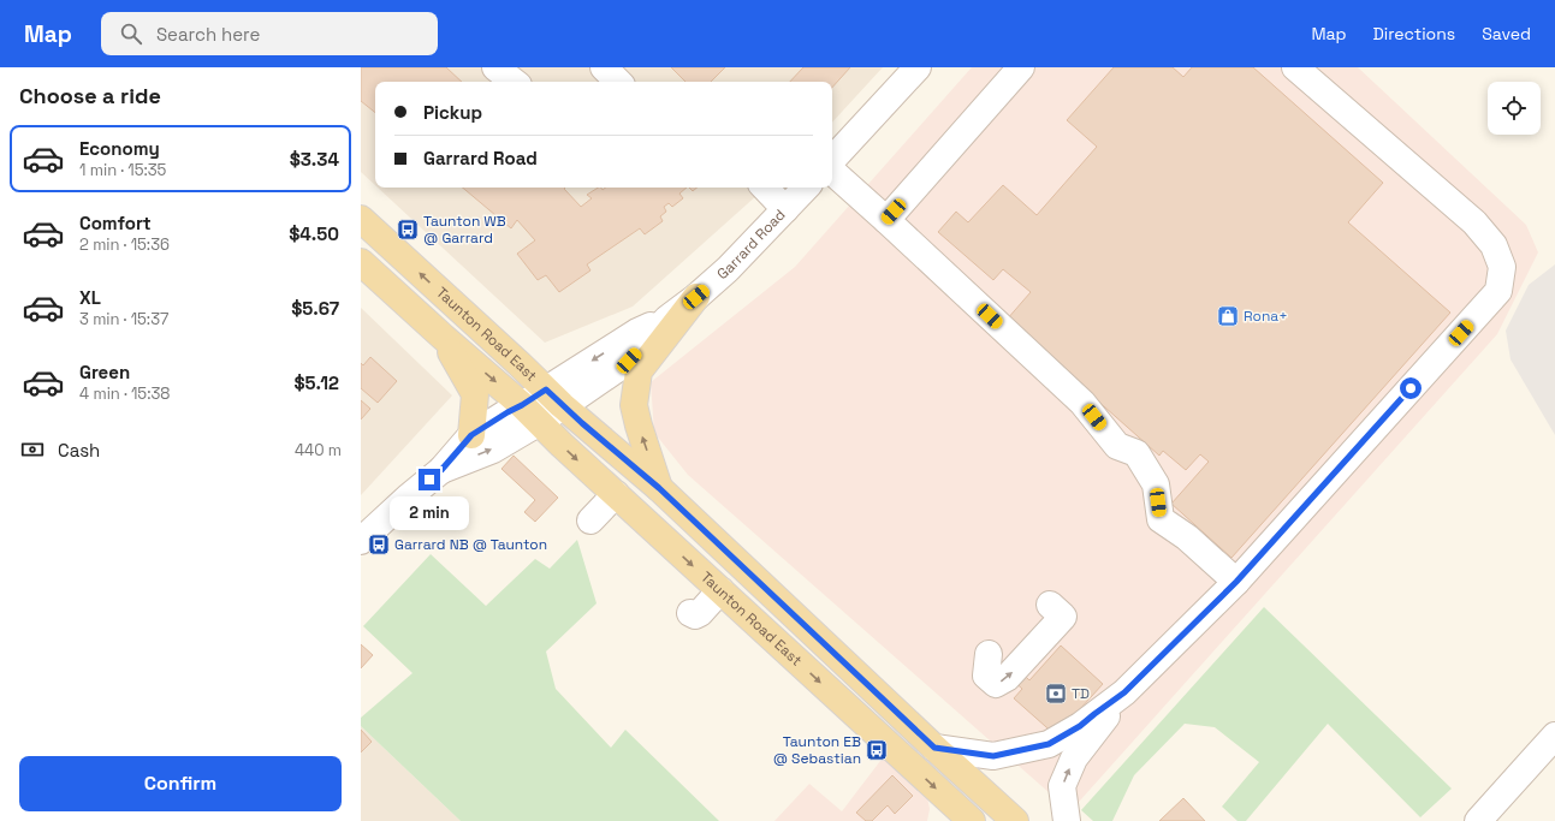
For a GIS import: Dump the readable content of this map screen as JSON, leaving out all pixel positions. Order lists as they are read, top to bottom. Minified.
{"streets":{"main road":["Taunton Road East"],"street":["Garrard Road"]},"crossings":[["Garrard Road","Taunton Road East"]],"places":{"bus stop":["Taunton WB @ Garrard","Garrard NB @ Taunton","Taunton EB @ Sebastian"],"shop":["Rona+"],"bank":["TD"]},"page":{"header":"Map","search":"Search here","nav":["Map","Directions","Saved"],"heading":"Choose a ride","banner":["Pickup","Garrard Road"],"list":[{"name":"Economy","note":"1 min · 15:35","value":"$3.34"},{"name":"Comfort","note":"2 min · 15:36","value":"$4.50"},{"name":"XL","note":"3 min · 15:37","value":"$5.67"},{"name":"Green","note":"4 min · 15:38","value":"$5.12"}],"pay":["Cash","440 m"],"bubble":"2 min","buttons":"Confirm"}}
